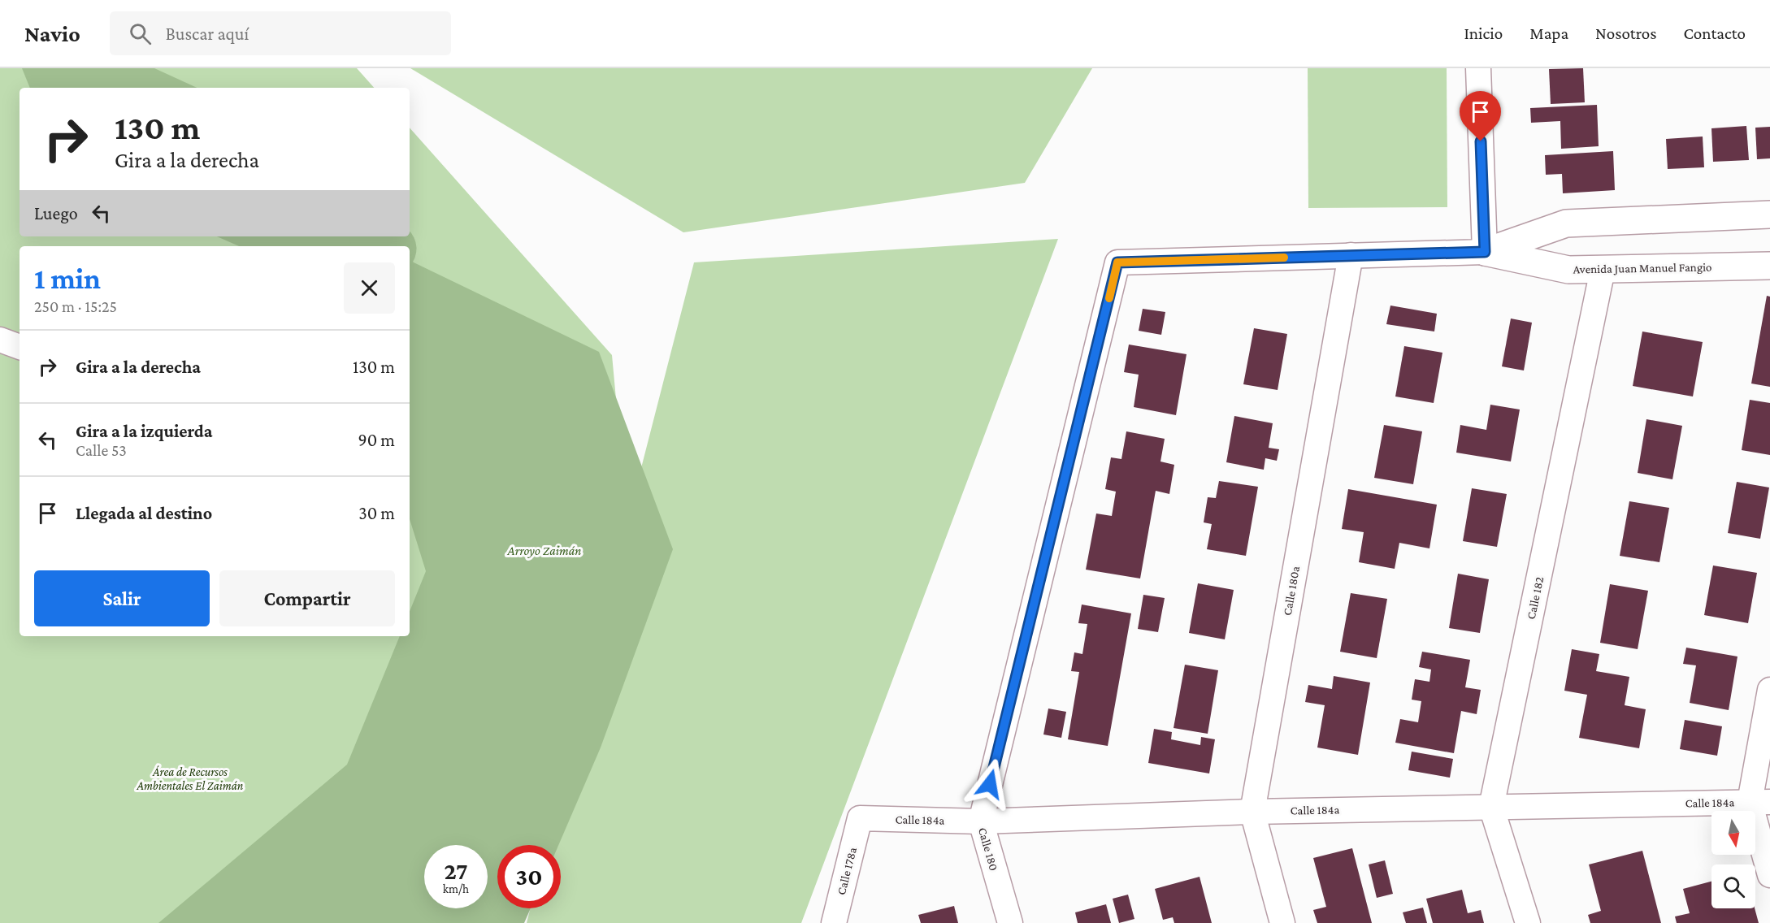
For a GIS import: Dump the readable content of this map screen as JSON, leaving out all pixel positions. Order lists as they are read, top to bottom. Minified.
{"streets":{"main road":["Avenida Juan Manuel Fangio"],"street":["Calle 180a","Calle 182","Calle 184a","Calle 180","Calle 178a"]},"crossings":[["Avenida Juan Manuel Fangio","Calle 182"],["Calle 180a","Calle 184a"],["Calle 180a","Calle 180"],["Calle 182","Calle 184a"],["Calle 184a","Calle 180"],["Calle 184a","Calle 178a"]],"water":["Arroyo Zaimán"],"parks":["Área de Recursos Ambientales El Zaimán"],"north":"bottom","page":{"header":"Navio","search":"Buscar aquí","nav":["Inicio","Mapa","Nosotros","Contacto"],"turn":["130 m","Gira a la derecha"],"then":"Luego","heading":["1 min","250 m · 15:25"],"list":[{"name":"Gira a la derecha","value":"130 m"},{"name":"Gira a la izquierda","note":"Calle 53","value":"90 m"},{"name":"Llegada al destino","value":"30 m"}],"buttons":["Salir","Compartir"],"speed":"27 km/h","limit":"30"}}
